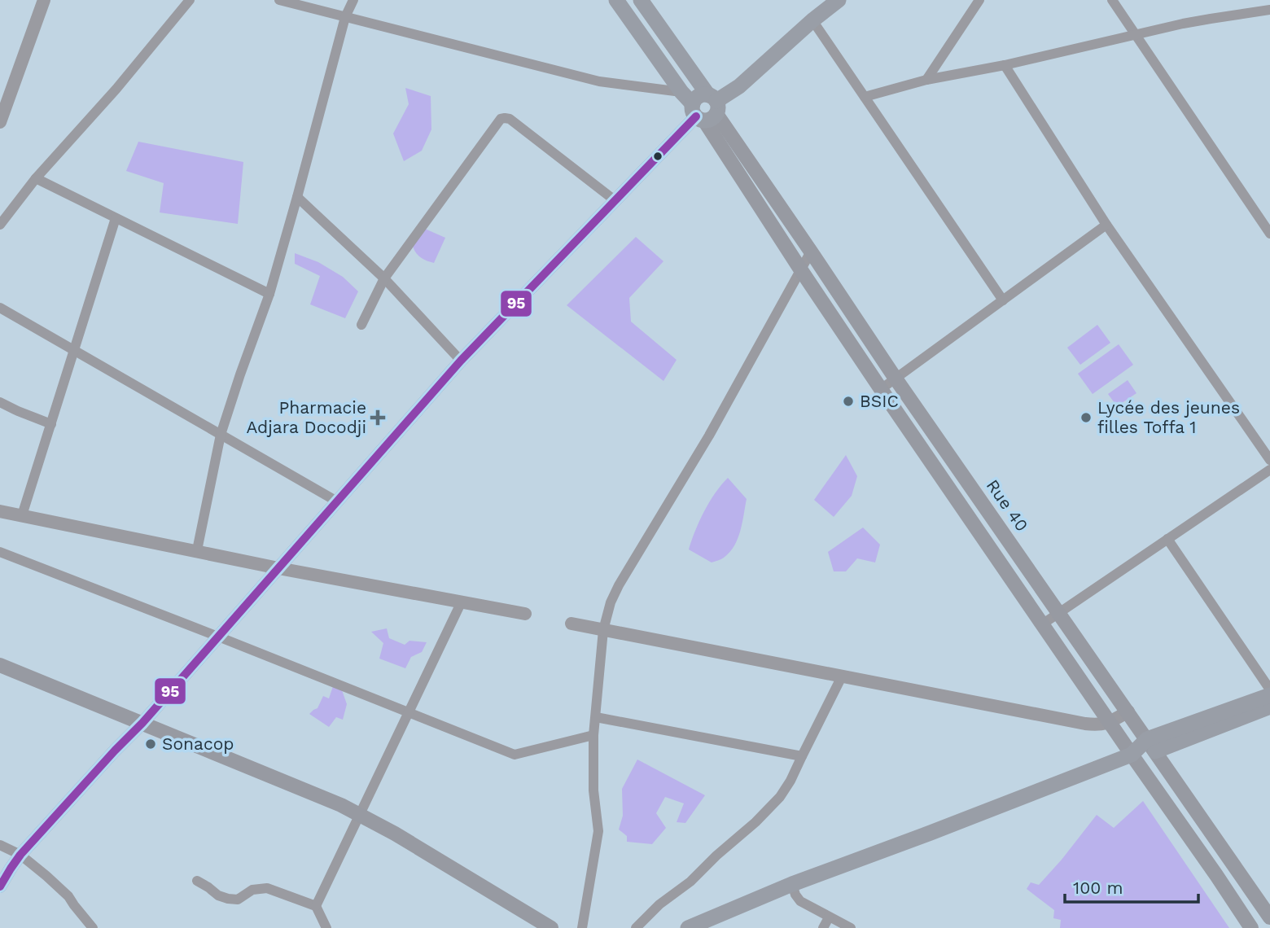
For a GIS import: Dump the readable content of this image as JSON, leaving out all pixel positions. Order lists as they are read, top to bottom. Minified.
{"streets":{"main road":["Rue 40"]},"places":{"other":["BSIC","Lycée des jeunes filles Toffa 1","Sonacop"],"health":["Pharmacie Adjara Docodji"]},"lines":["transit line 95"],"scale_bar":"100 m"}
